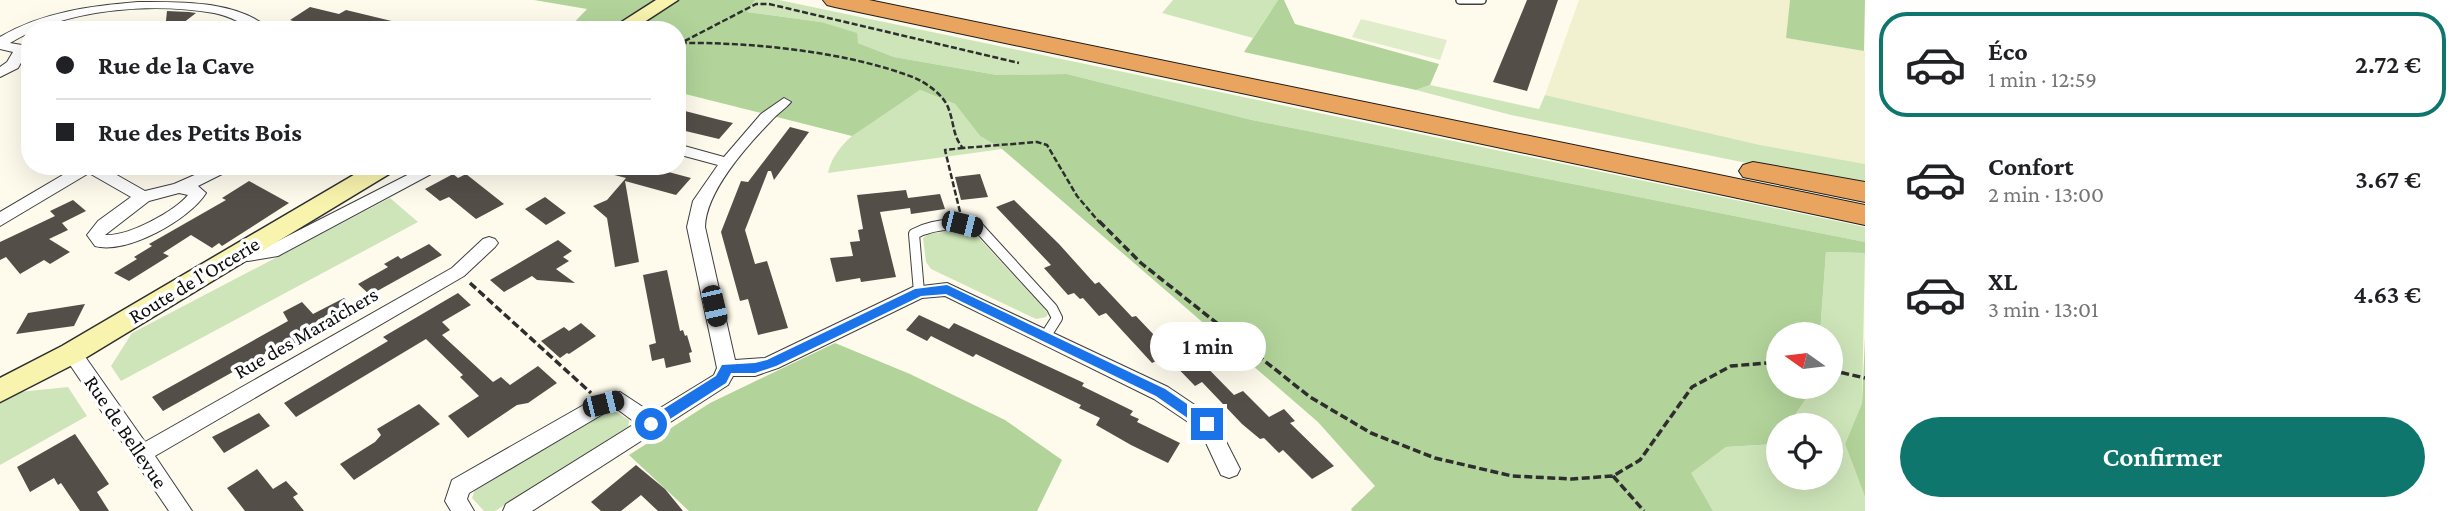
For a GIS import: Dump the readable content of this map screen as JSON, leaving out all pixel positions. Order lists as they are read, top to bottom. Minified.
{"streets":{"street":["Route de l'Orcerie","Rue des Maraîchers","Rue de Bellevue"]},"crossings":[["Route de l'Orcerie","Rue de Bellevue"],["Rue des Maraîchers","Rue de Bellevue"]],"north":"left","page":{"list":[{"name":"Éco","note":"1 min · 12:59","value":"2.72 €"},{"name":"Confort","note":"2 min · 13:00","value":"3.67 €"},{"name":"XL","note":"3 min · 13:01","value":"4.63 €"}],"banner":["Rue de la Cave","Rue des Petits Bois"],"bubble":"1 min","buttons":"Confirmer"}}
